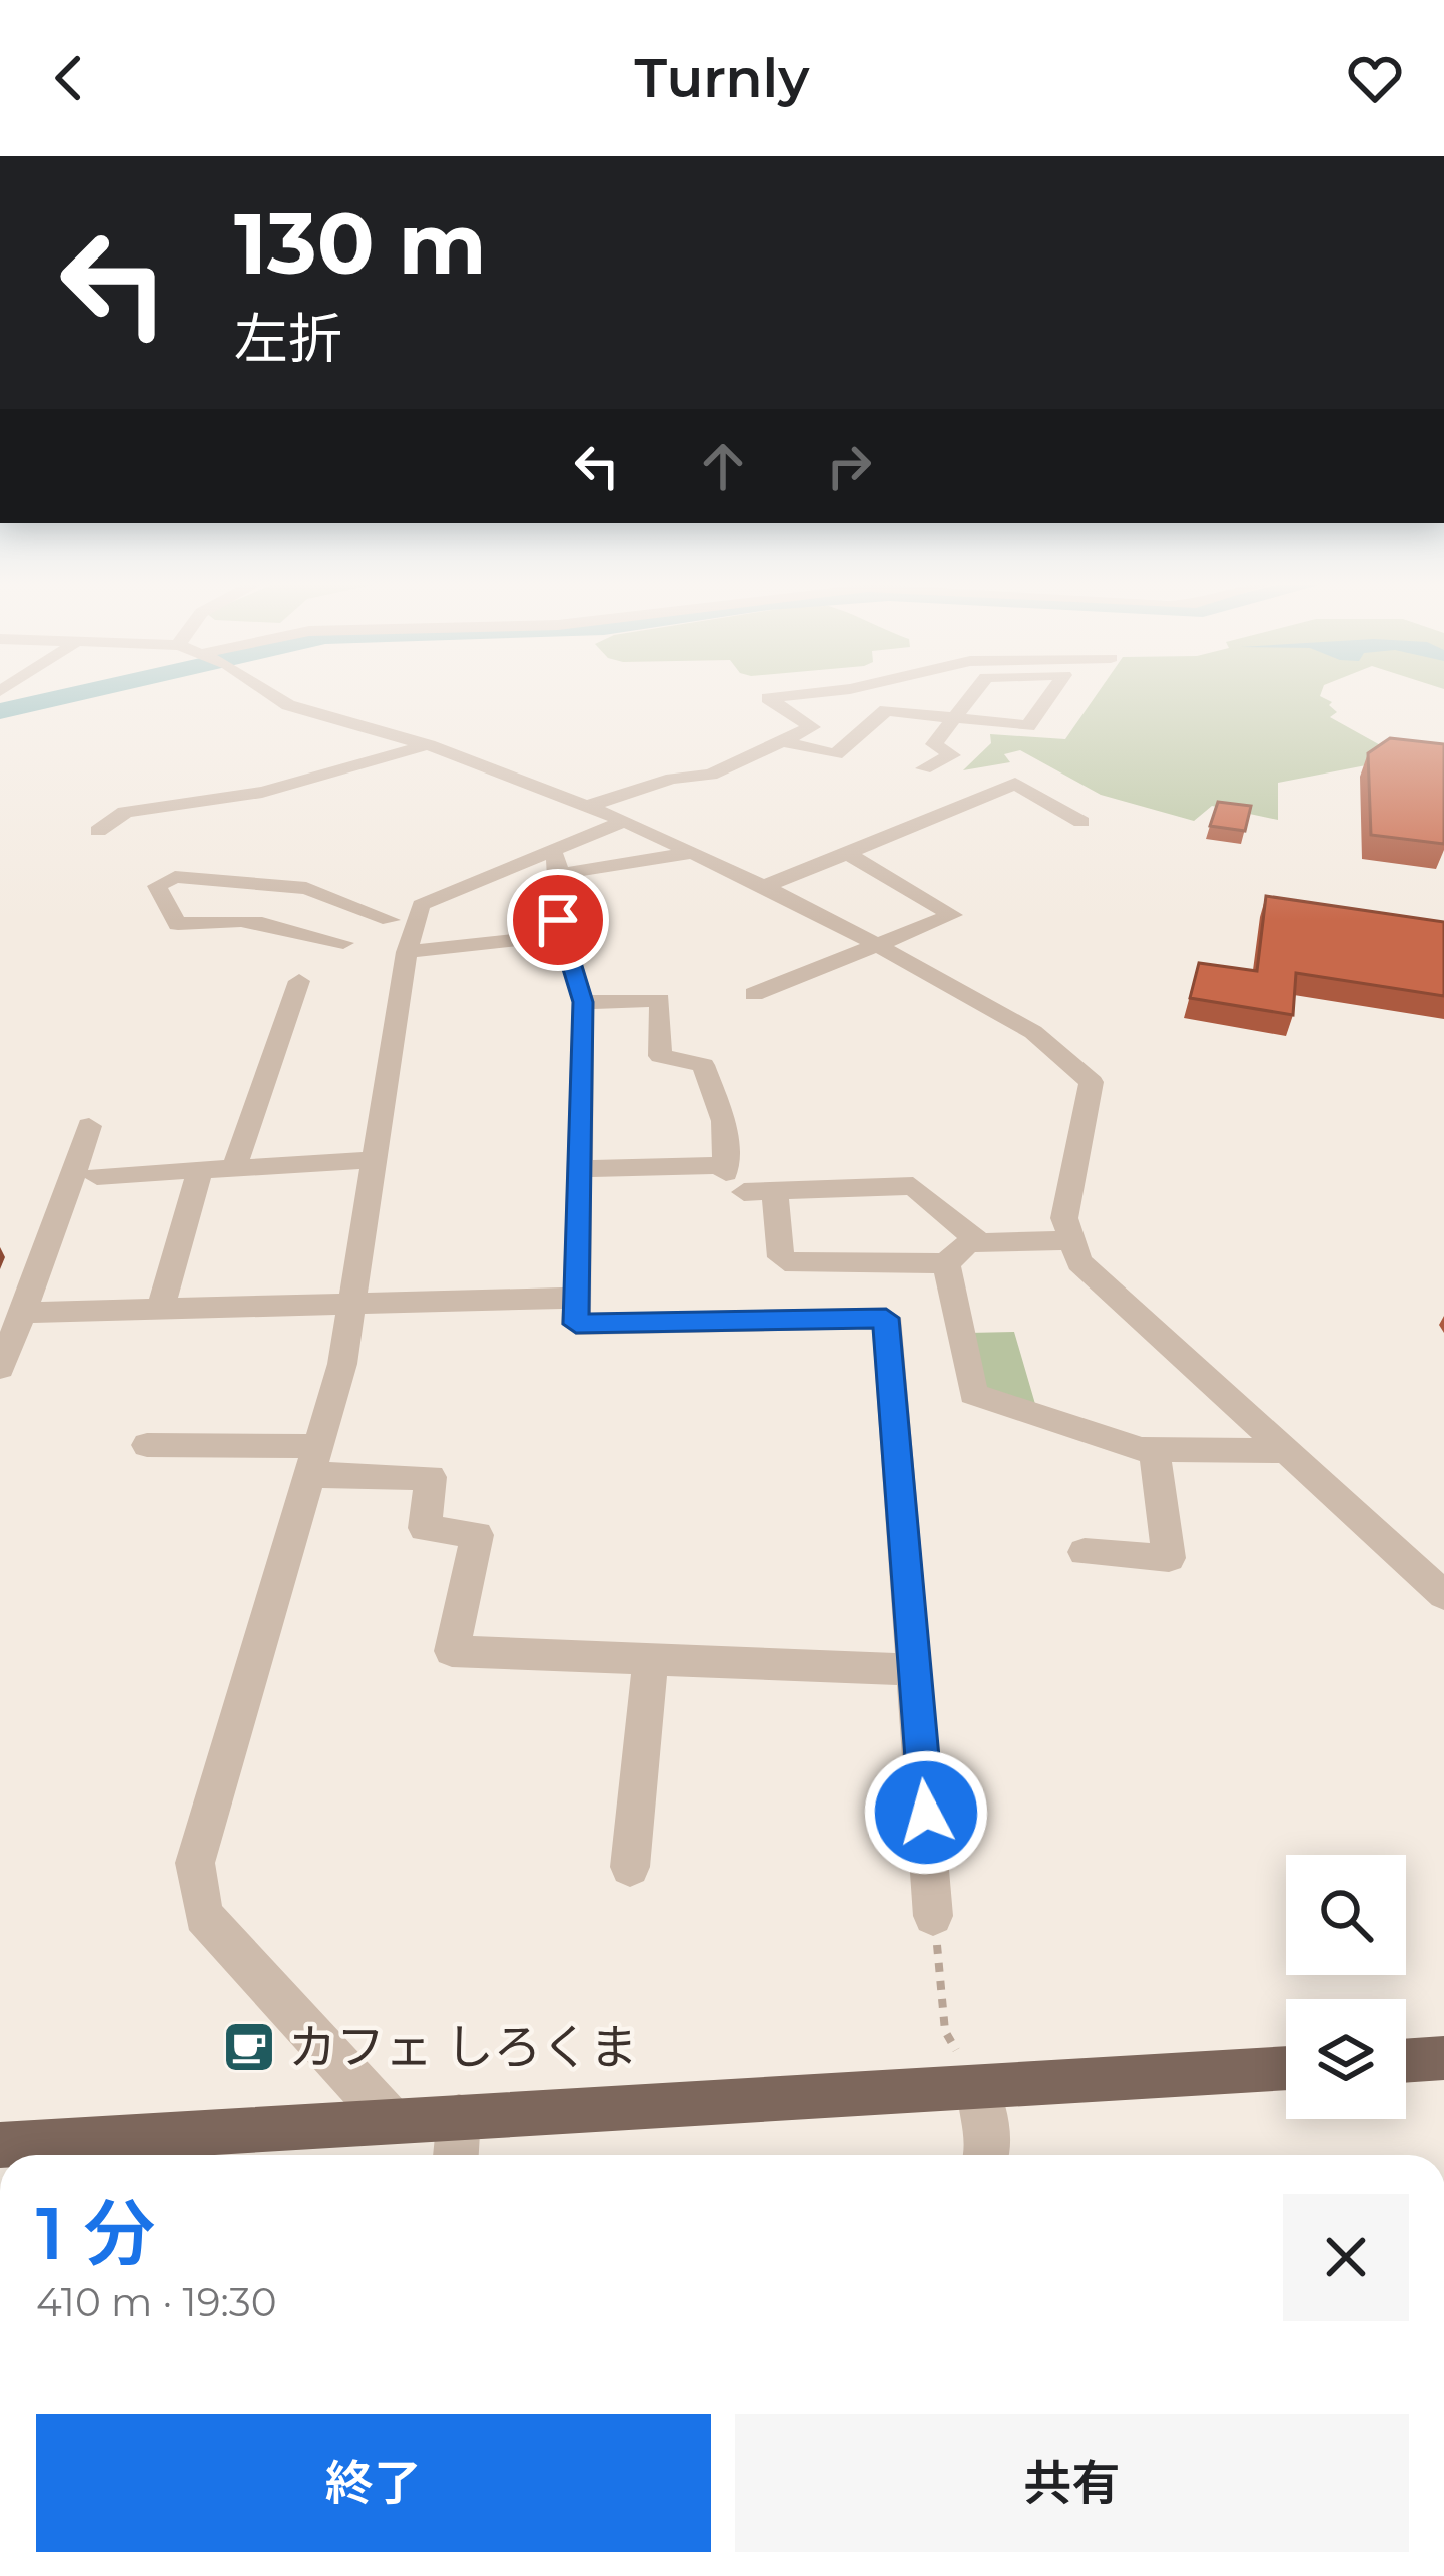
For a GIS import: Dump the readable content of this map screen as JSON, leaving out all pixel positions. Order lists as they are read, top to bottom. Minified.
{"places":{"cafe":["カフェ しろくま"]},"page":{"header":"Turnly","turn":["130 m","左折"],"heading":["1 分","410 m · 19:30"],"buttons":["終了","共有"]}}
